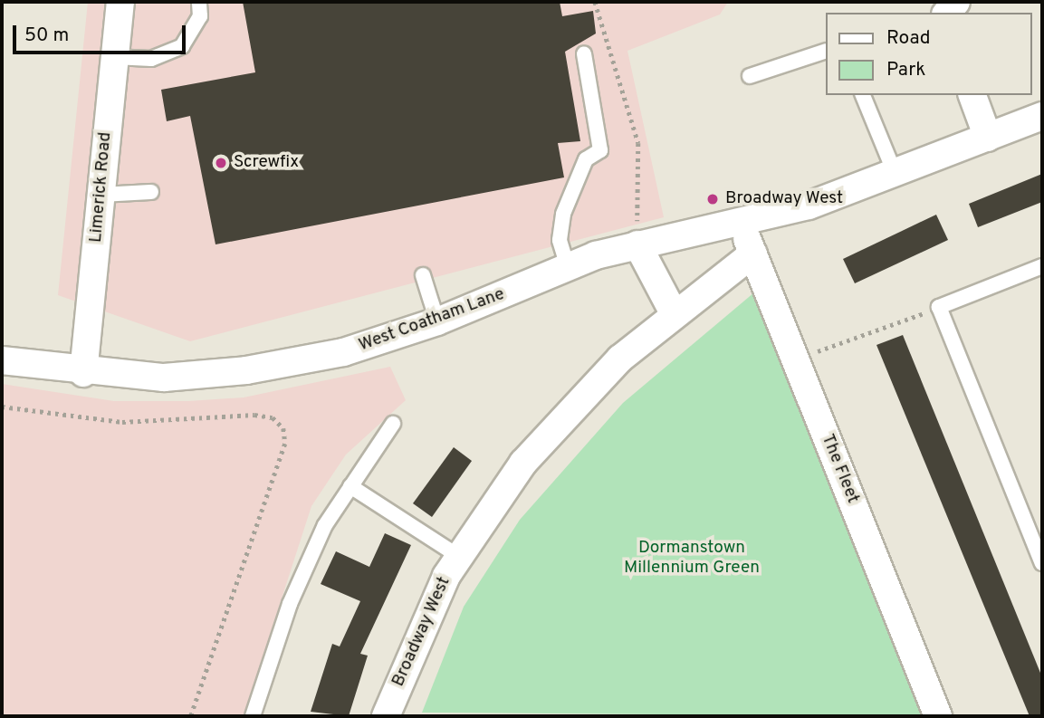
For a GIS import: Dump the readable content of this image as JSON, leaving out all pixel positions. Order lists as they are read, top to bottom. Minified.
{"streets":{"street":["Limerick Road","West Coatham Lane","The Fleet","Broadway West"]},"crossings":[["Limerick Road","West Coatham Lane"],["West Coatham Lane","The Fleet"],["The Fleet","Broadway West"]],"parks":["Dormanstown Millennium Green"],"places":["Screwfix","Broadway West"],"legend":["Road","Park"],"scale_bar":"50 m"}
